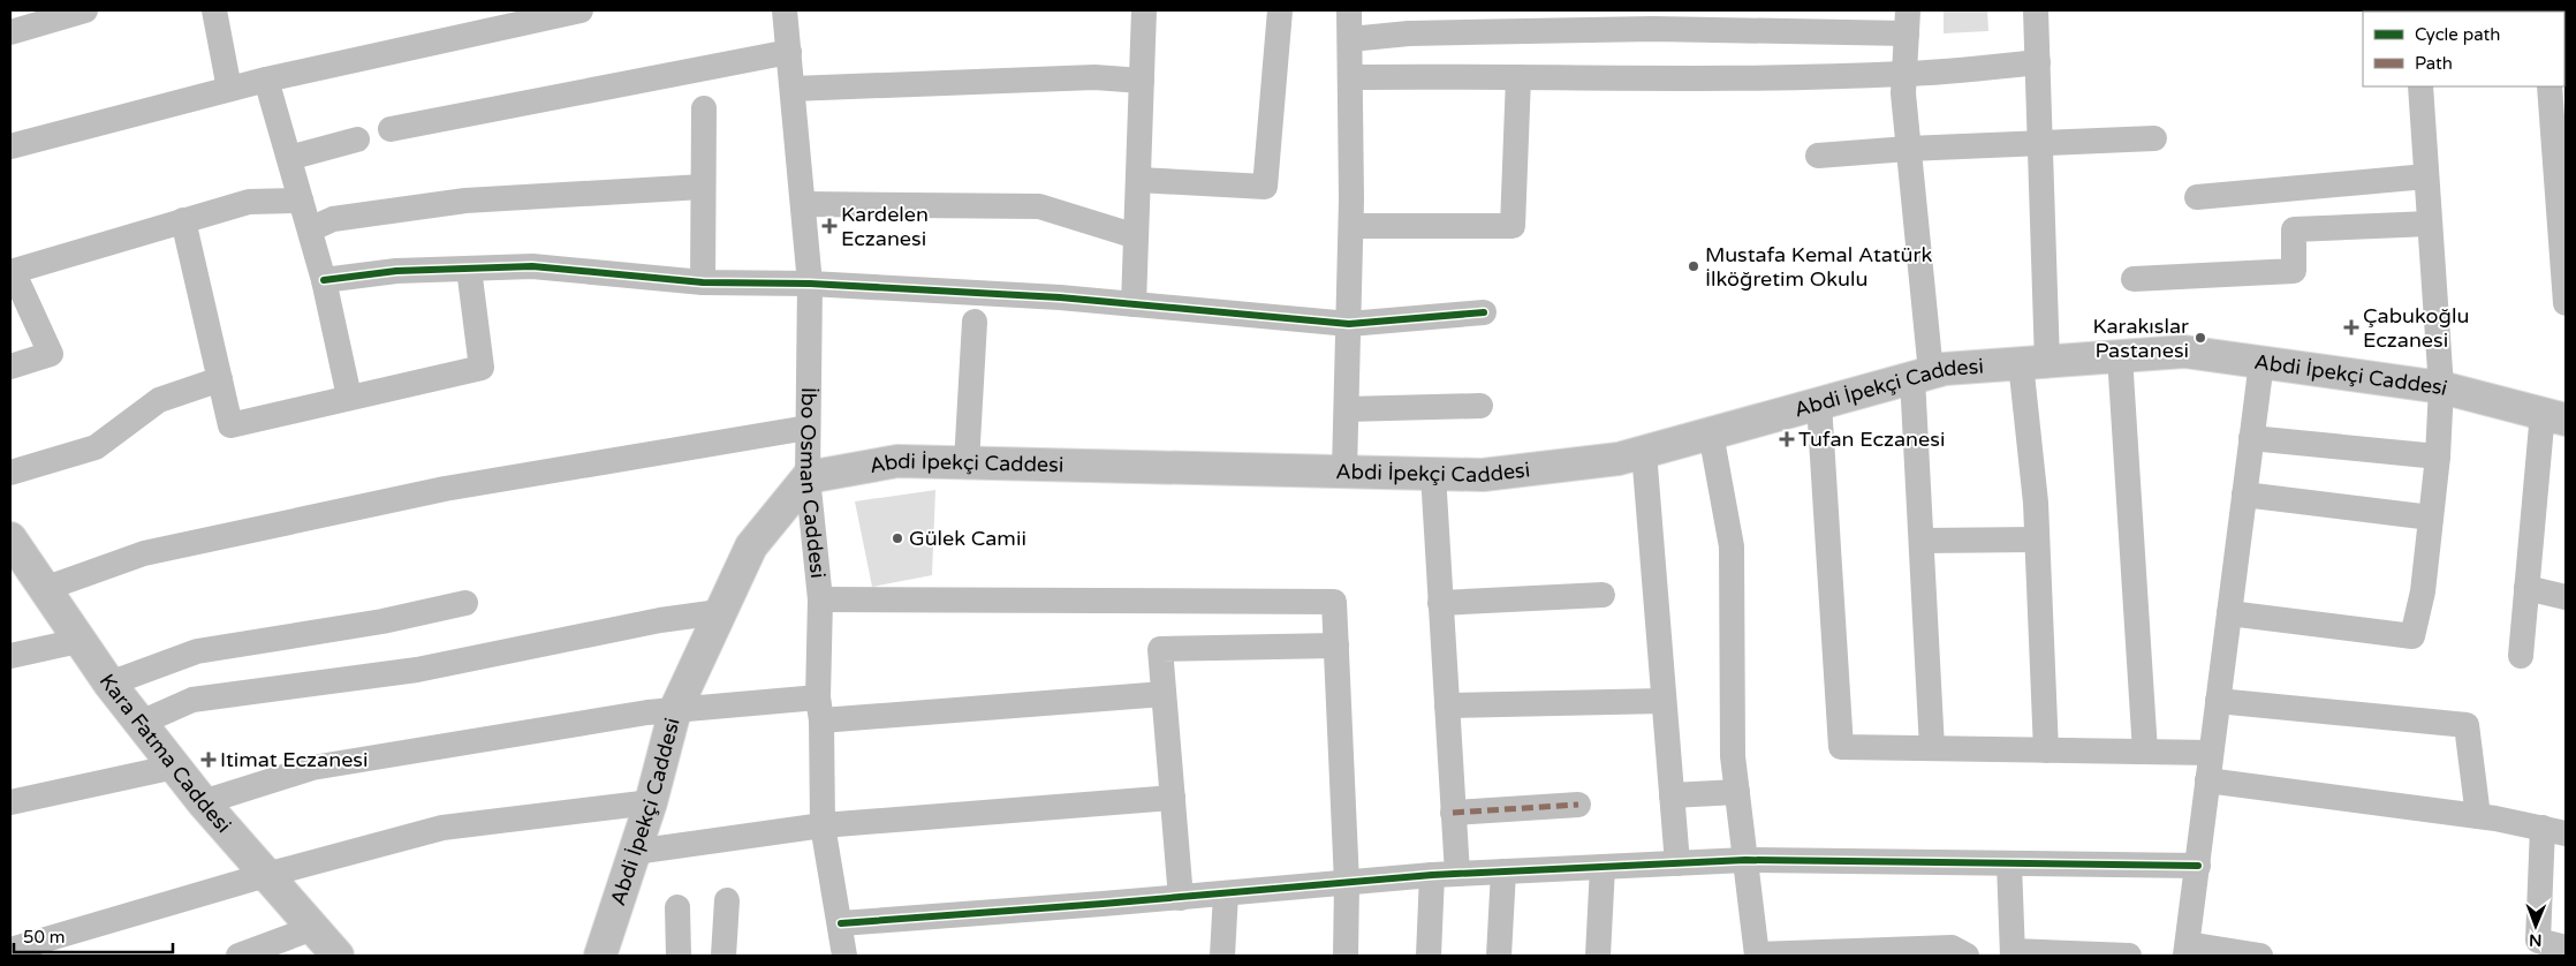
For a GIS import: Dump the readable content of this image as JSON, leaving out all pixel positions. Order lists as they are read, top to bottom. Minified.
{"streets":{"main road":["Abdi İpekçi Caddesi","Kara Fatma Caddesi"],"street":["İbo Osman Caddesi"]},"crossings":[["Abdi İpekçi Caddesi","İbo Osman Caddesi"]],"places":{"health":["Kardelen Eczanesi","Çabukoğlu Eczanesi","Tufan Eczanesi","Itimat Eczanesi"],"other":["Mustafa Kemal Atatürk İlköğretim Okulu","Karakıslar Pastanesi","Gülek Camii"]},"legend":["Cycle path","Path"],"scale_bar":"50 m","north":"bottom"}
